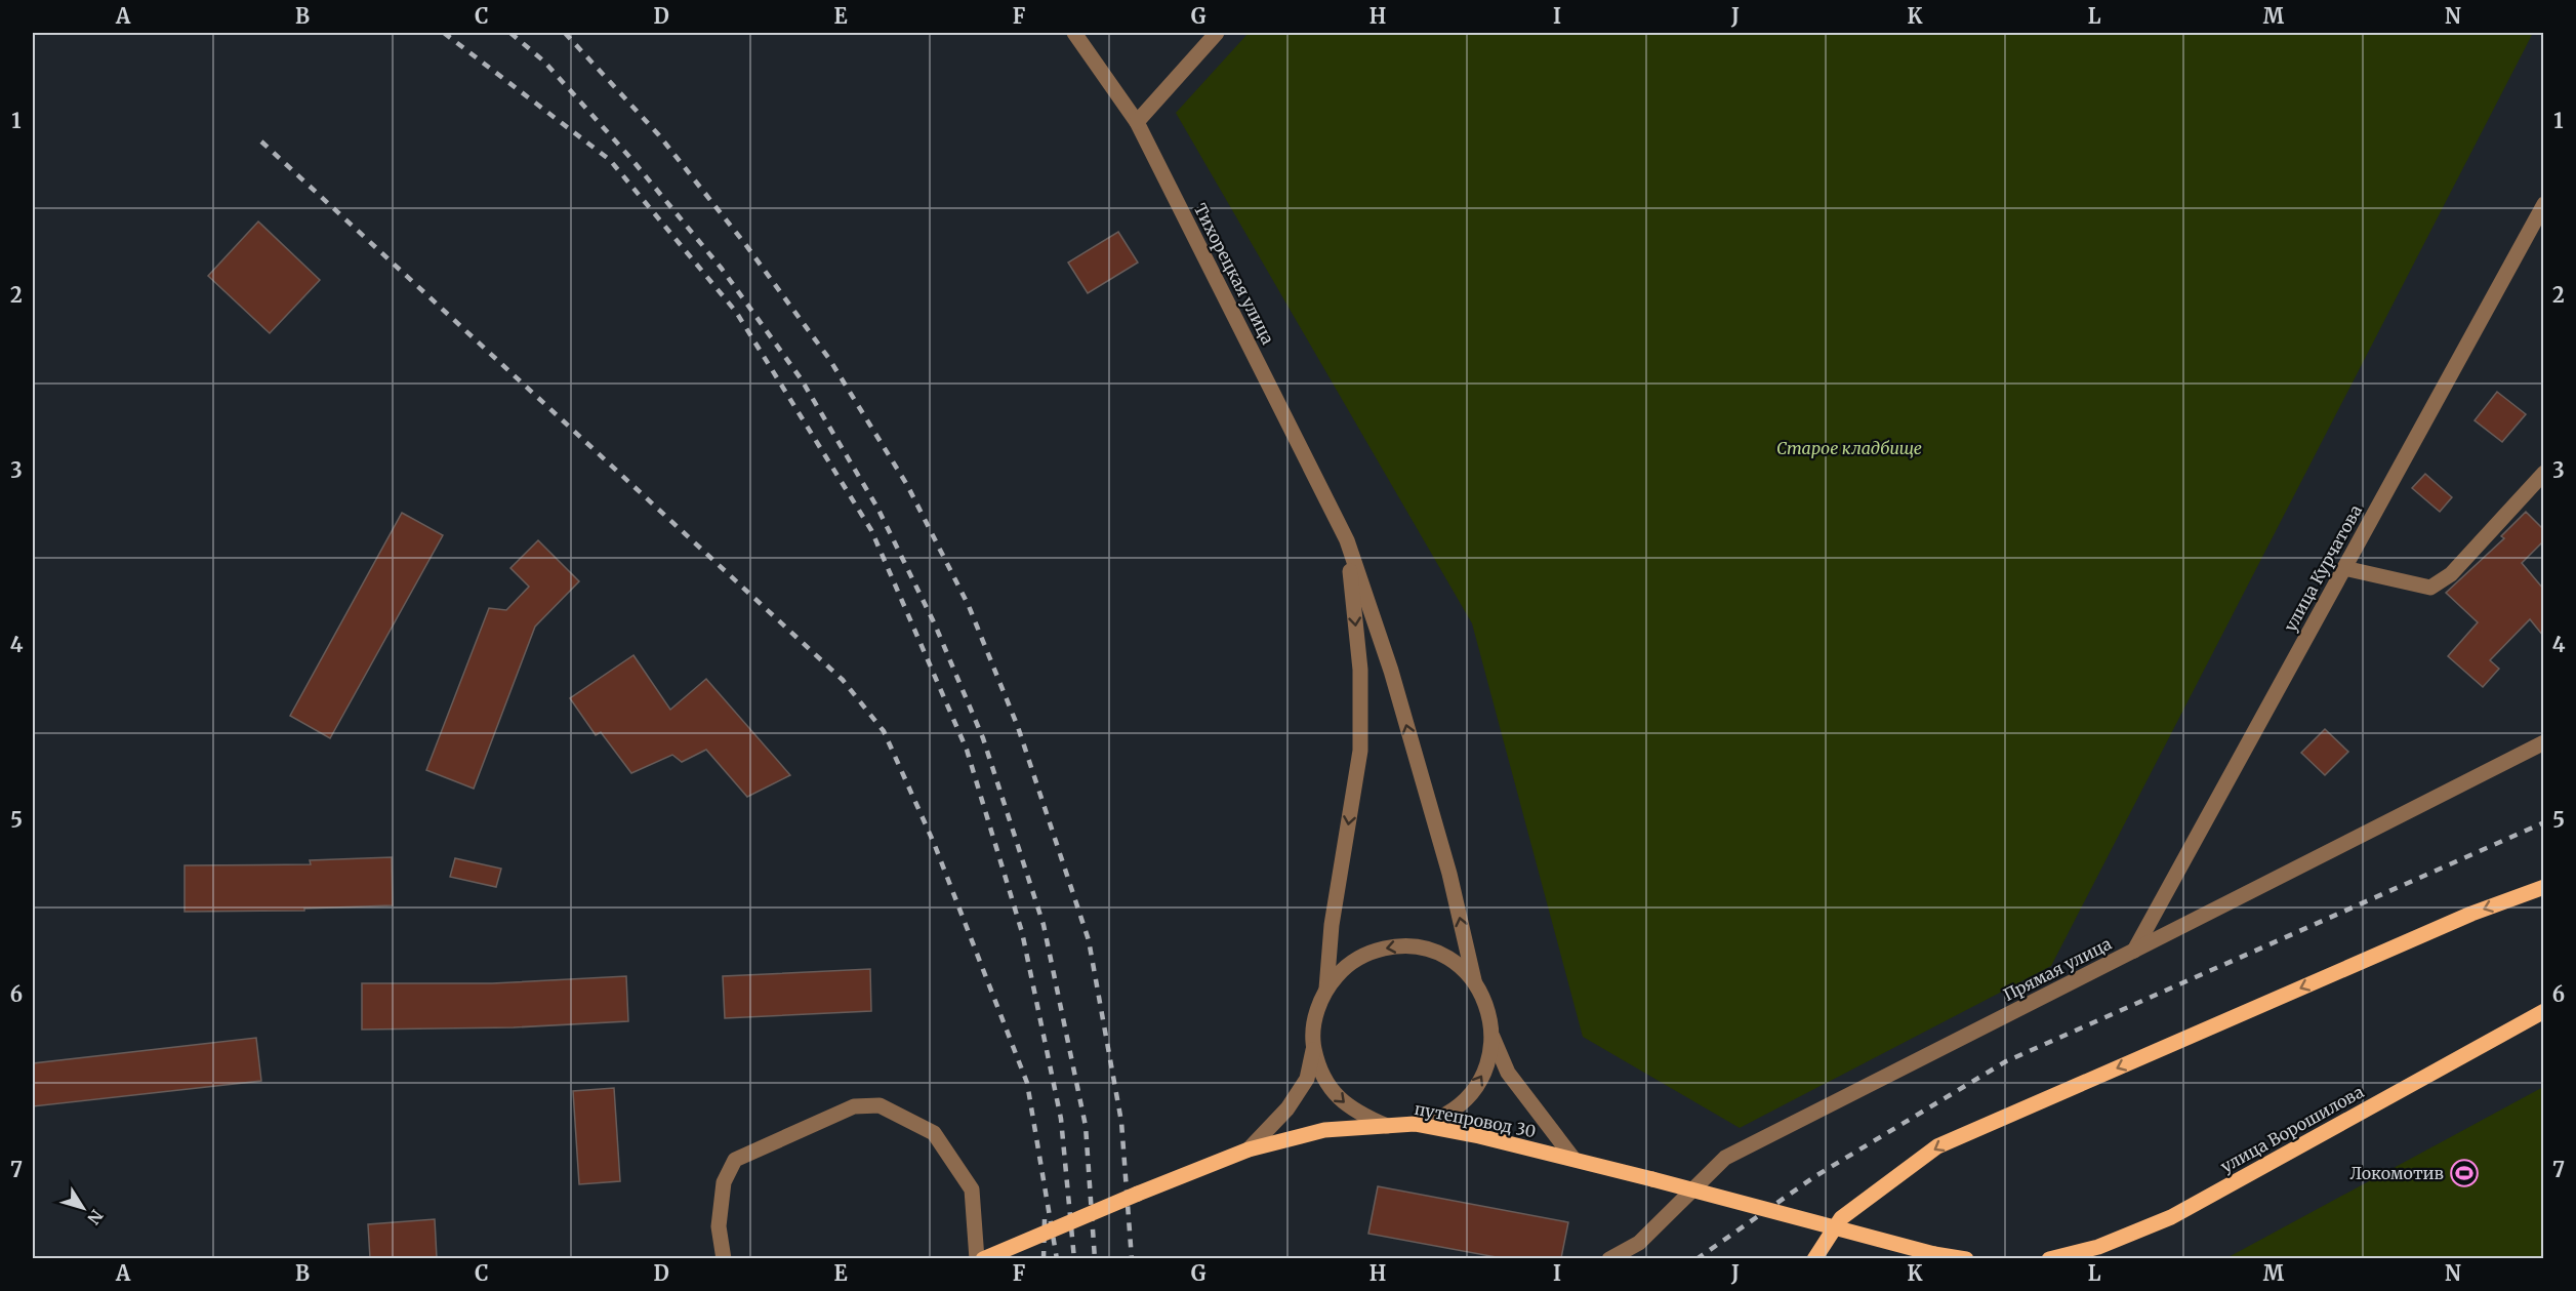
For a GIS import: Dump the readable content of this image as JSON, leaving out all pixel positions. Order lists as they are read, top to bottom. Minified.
{"streets":{"main road":["путепровод 30","улица Ворошилова"],"street":["Тихорецкая улица","улица Курчатова","Прямая улица"]},"crossings":[["улица Курчатова","Прямая улица"]],"parks":["Старое кладбище"],"places":{"sports":["Локомотив"]},"north":"bottom right","grid":{"columns":["A","B","C","D","E","F","G","H","I","J","K","L","M","N"],"rows":["1","2","3","4","5","6","7"]}}
